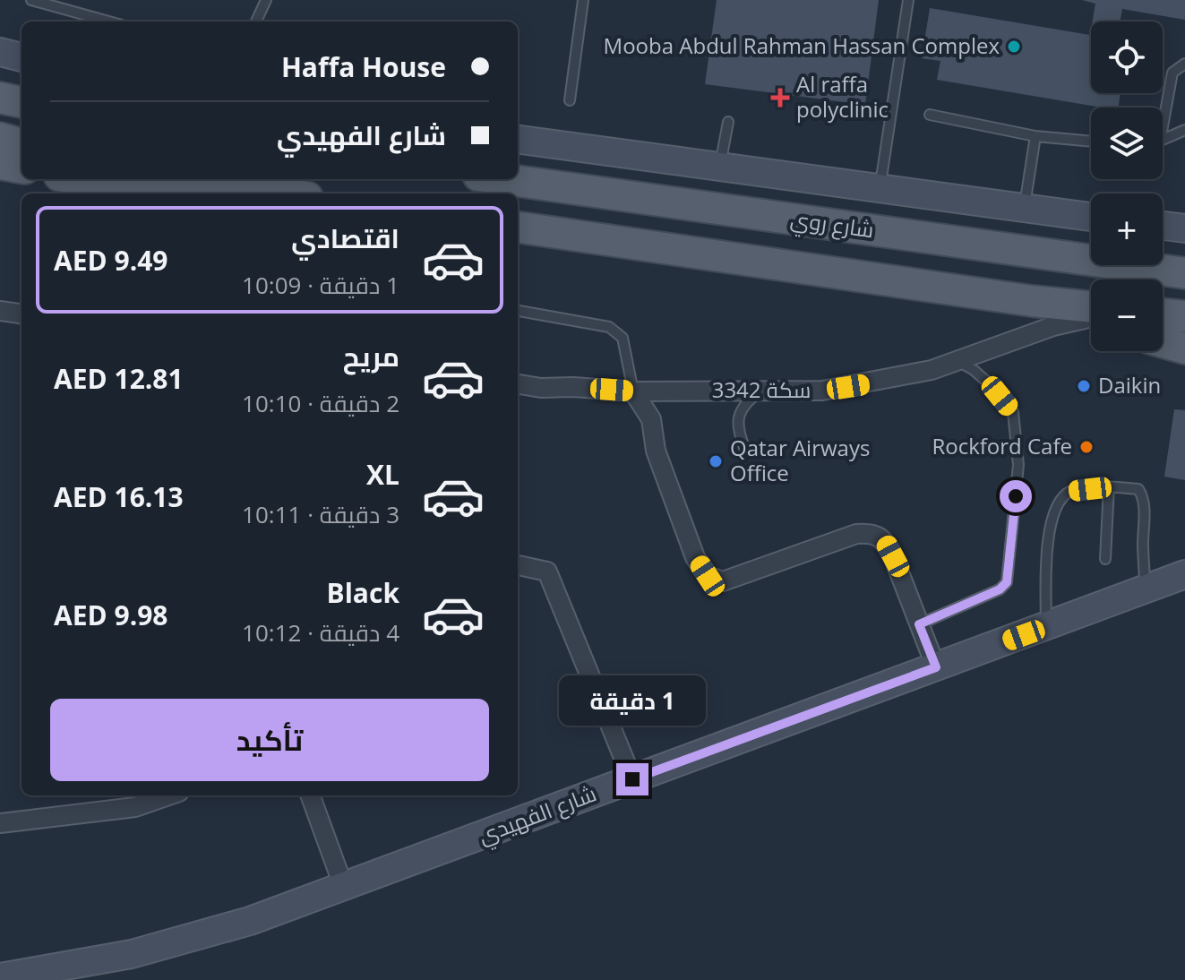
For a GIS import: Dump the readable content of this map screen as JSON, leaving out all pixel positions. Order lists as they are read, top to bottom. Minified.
{"streets":{"main road":["شارع روي"],"street":["سكة 3342","شارع الفهيدي"]},"places":{"other":["Mooba Abdul Rahman Hassan Complex","Daikin","Rockford Cafe","Qatar Airways Office"],"health":["Al raffa polyclinic"]},"page":{"map_buttons":["+","−"],"banner":["Haffa House","شارع الفهيدي"],"list":[{"name":"اقتصادي","note":"1 دقيقة · 10:09","value":"AED 9.49"},{"name":"مريح","note":"2 دقيقة · 10:10","value":"AED 12.81"},{"name":"XL","note":"3 دقيقة · 10:11","value":"AED 16.13"},{"name":"Black","note":"4 دقيقة · 10:12","value":"AED 9.98"}],"bubble":"1 دقيقة","buttons":"تأكيد"}}
